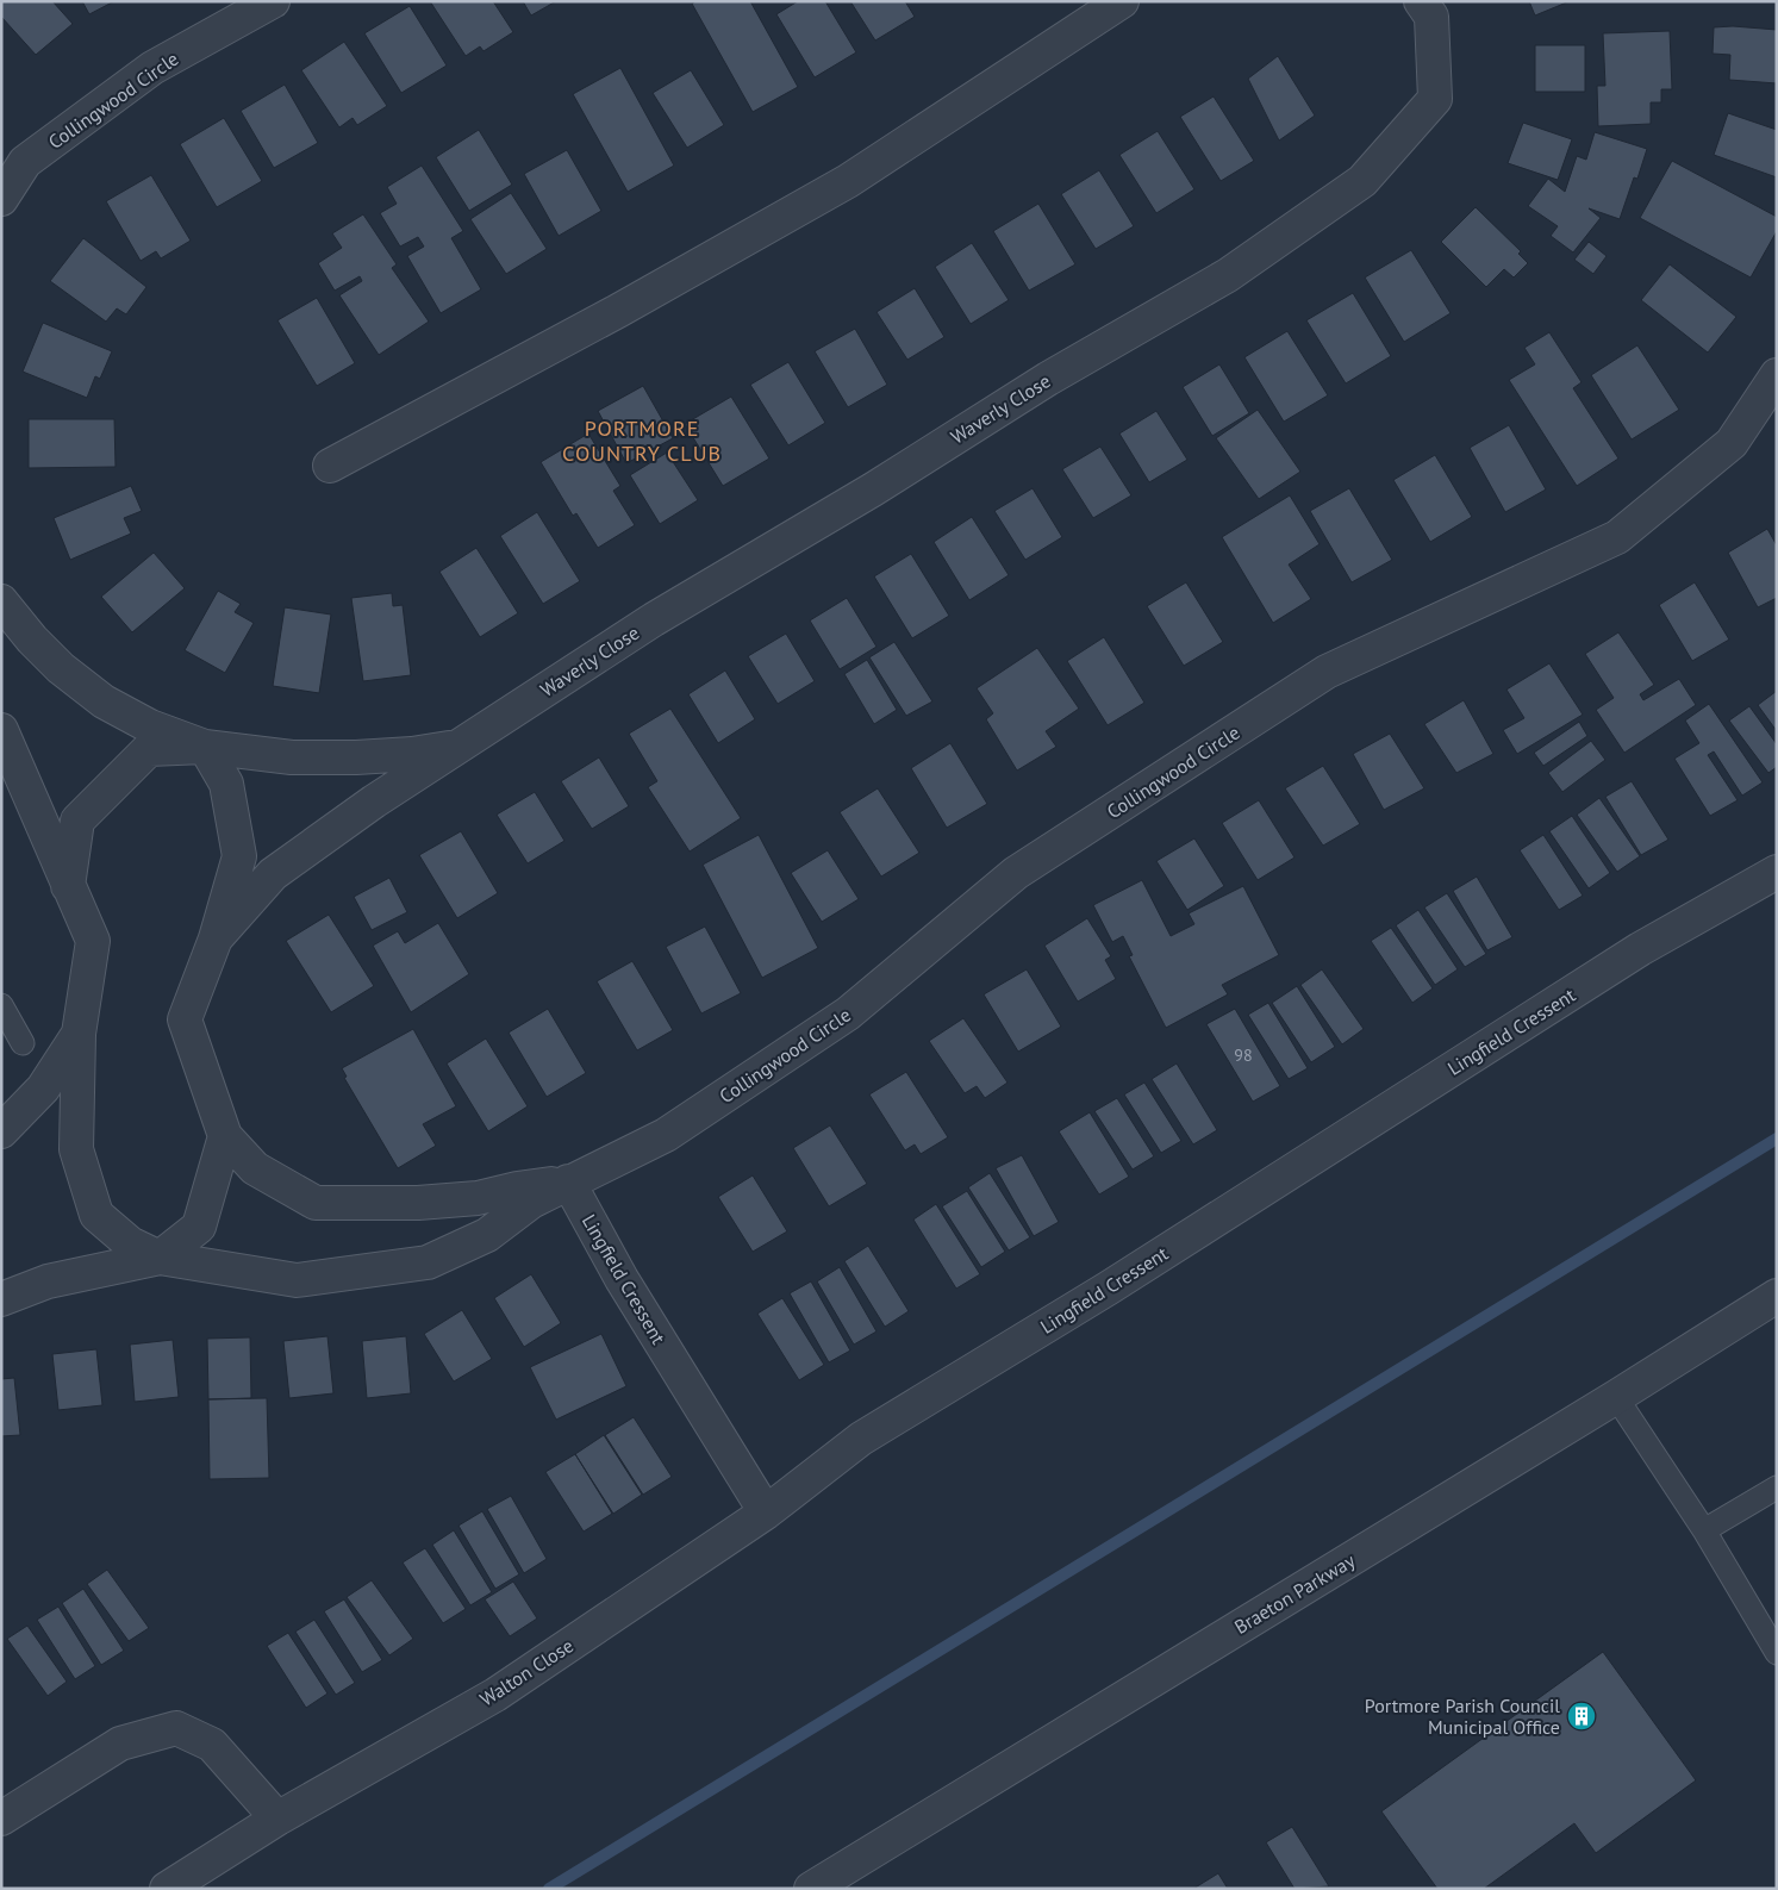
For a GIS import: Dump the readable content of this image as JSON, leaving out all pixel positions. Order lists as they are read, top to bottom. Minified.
{"streets":{"street":["Collingwood Circle","Waverly Close","Lingfield Cressent","Braeton Parkway","Walton Close"]},"crossings":[["Collingwood Circle","Lingfield Cressent"],["Lingfield Cressent","Walton Close"]],"districts":["PORTMORE COUNTRY CLUB"],"places":{"building":["Portmore Parish Council Municipal Office"]},"house_numbers":["98"]}
